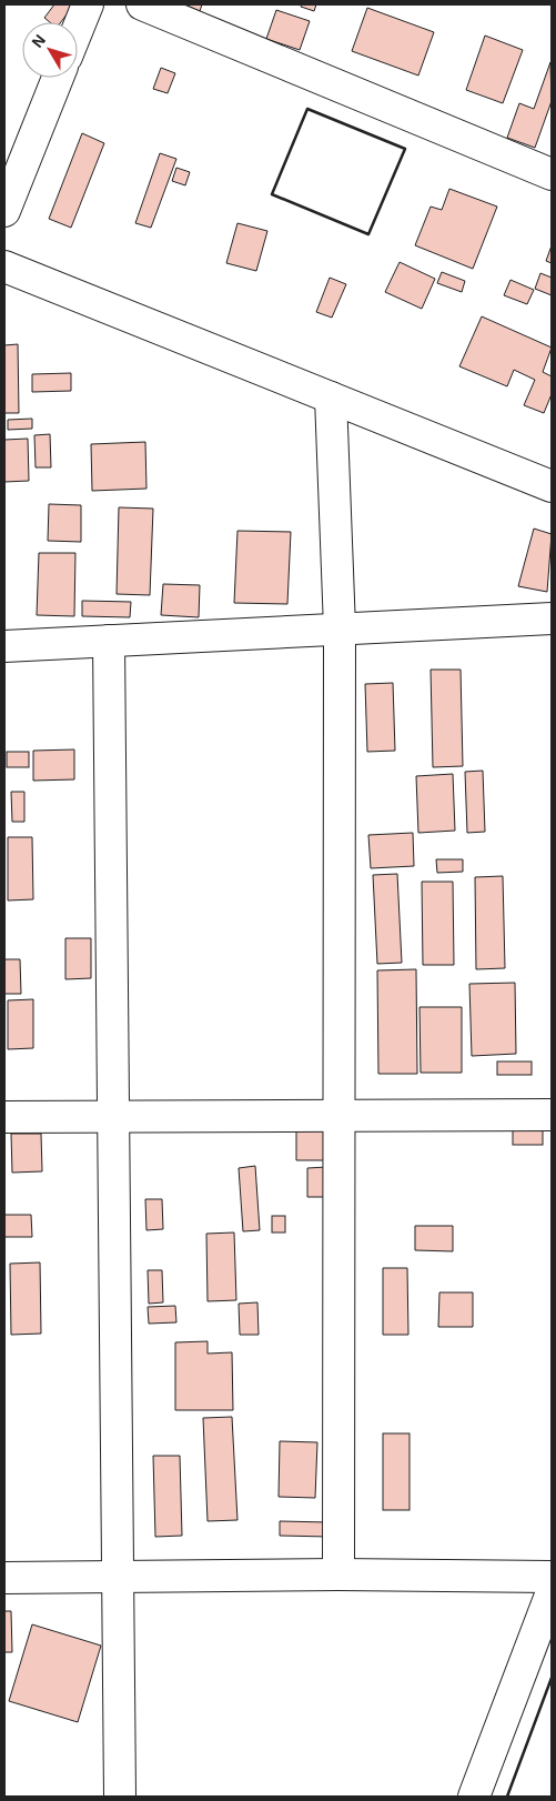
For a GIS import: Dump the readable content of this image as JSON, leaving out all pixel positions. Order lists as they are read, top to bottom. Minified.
{"north":"top left"}
